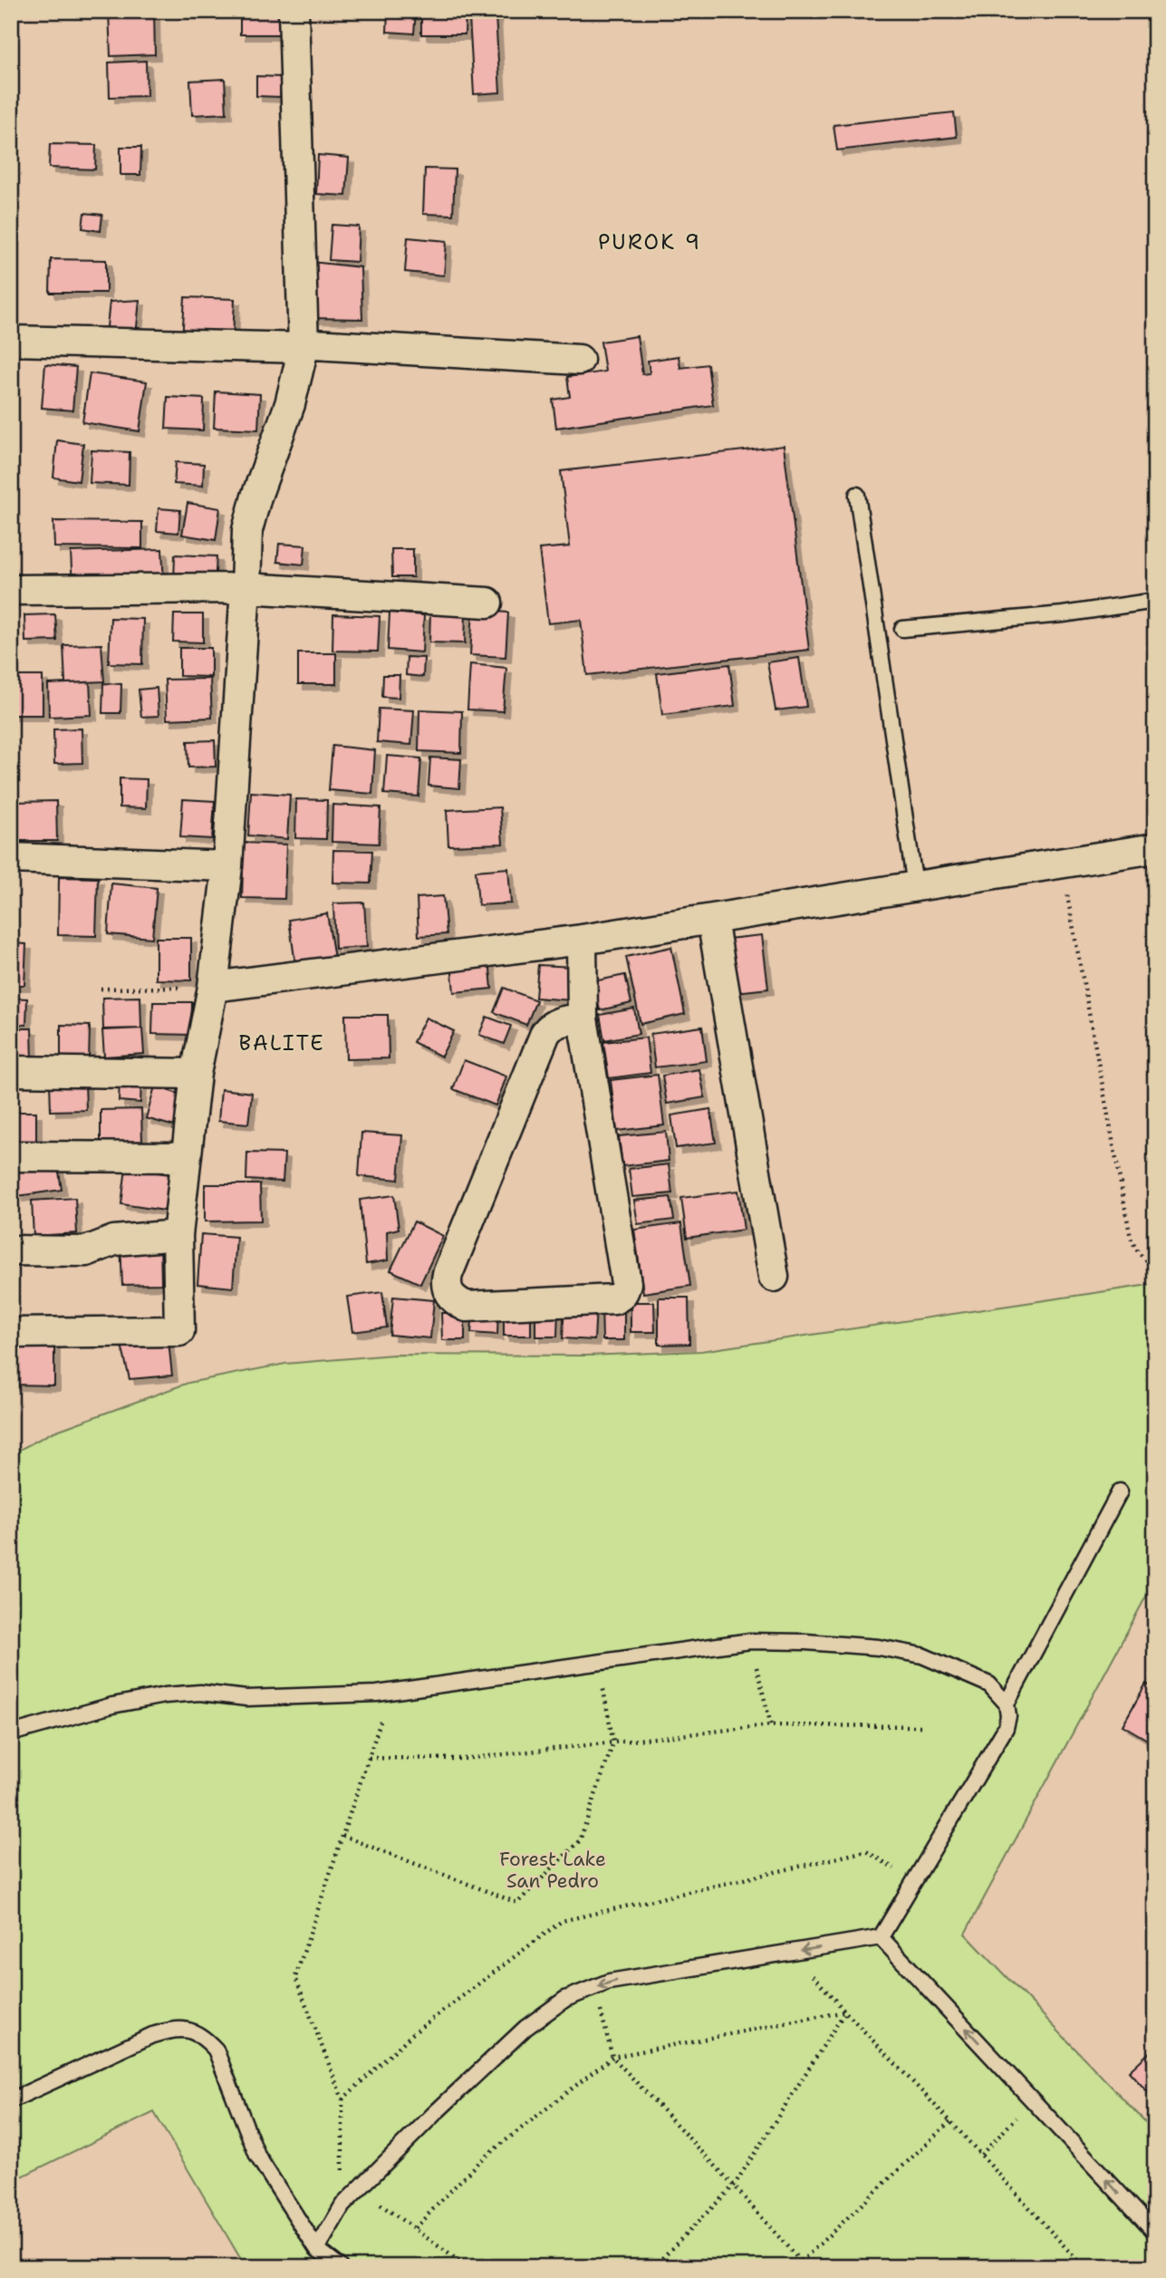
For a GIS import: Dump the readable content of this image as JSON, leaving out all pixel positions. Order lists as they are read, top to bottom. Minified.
{"districts":["PUROK 9","BALITE"],"parks":["Forest Lake San Pedro"]}
